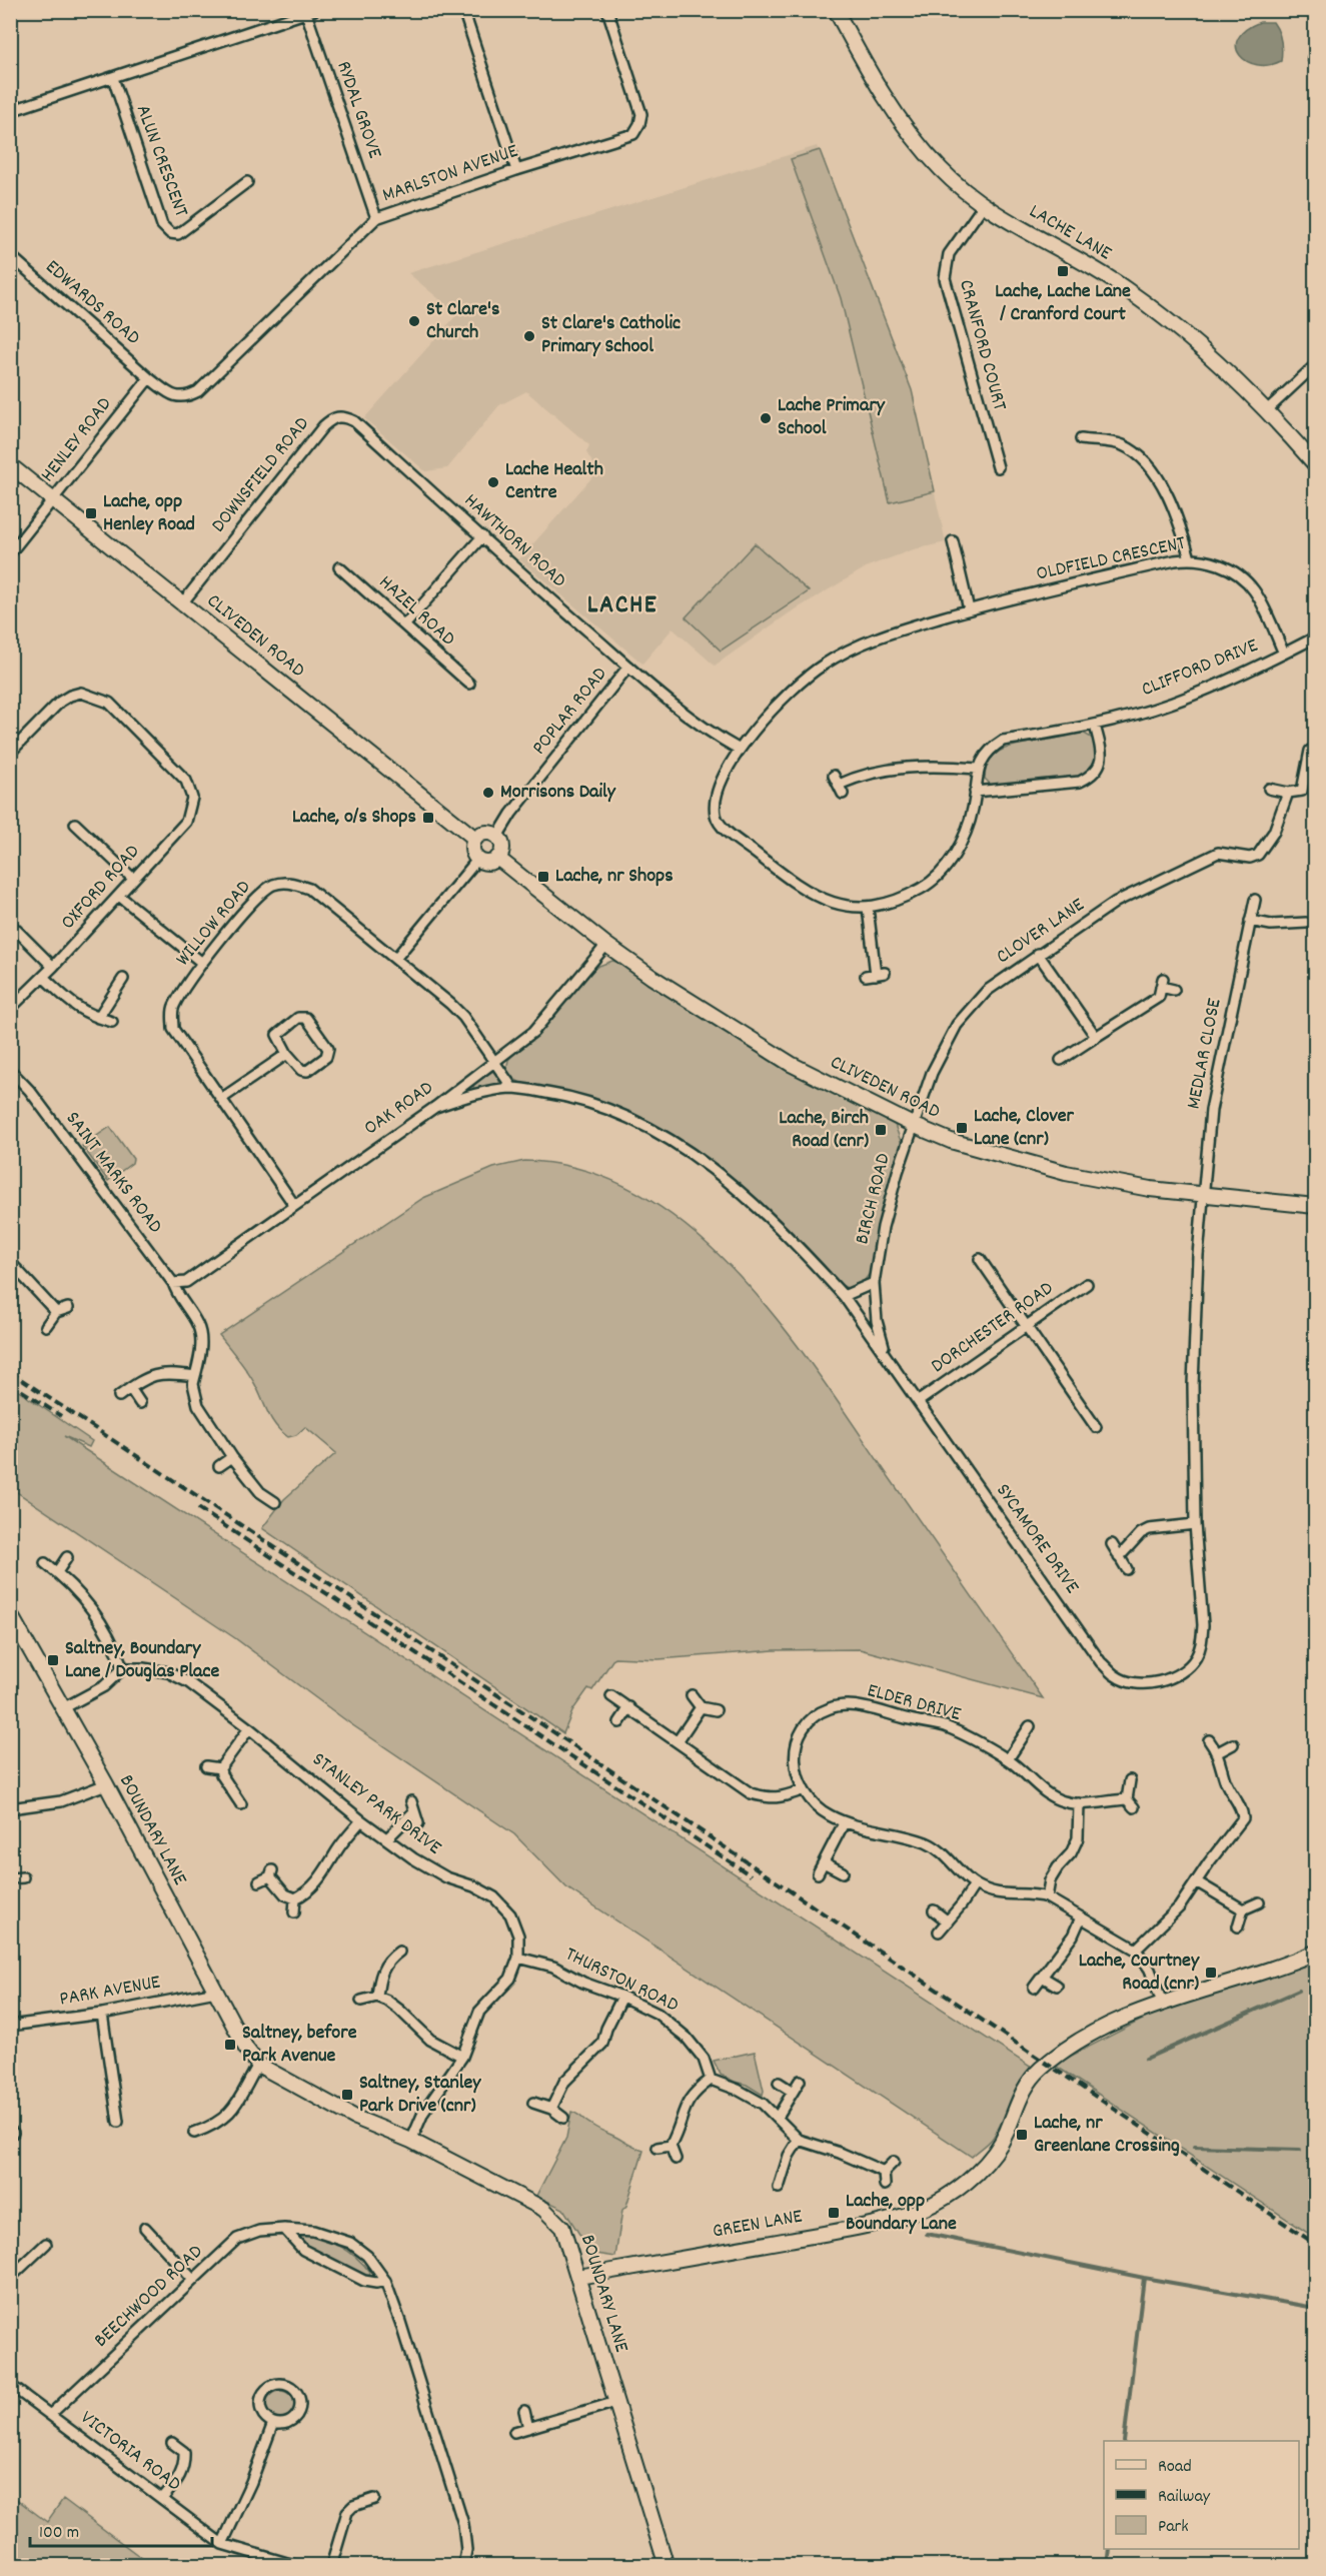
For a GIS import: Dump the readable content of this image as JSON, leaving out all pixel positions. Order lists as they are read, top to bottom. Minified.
{"streets":{"street":["RYDAL GROVE","ALUN CRESCENT","MARLSTON AVENUE","LACHE LANE","EDWARDS ROAD","CRANFORD COURT","HENLEY ROAD","DOWNSFIELD ROAD","HAWTHORN ROAD","OLDFIELD CRESCENT","HAZEL ROAD","CLIVEDEN ROAD","CLIFFORD DRIVE","POPLAR ROAD","OXFORD ROAD","WILLOW ROAD","CLOVER LANE","MEDLAR CLOSE","OAK ROAD","SAINT MARKS ROAD","BIRCH ROAD","DORCHESTER ROAD","SYCAMORE DRIVE","ELDER DRIVE","STANLEY PARK DRIVE","BOUNDARY LANE","THURSTON ROAD","PARK AVENUE","GREEN LANE","BEECHWOOD ROAD","VICTORIA ROAD"]},"crossings":[["RYDAL GROVE","MARLSTON AVENUE"],["MARLSTON AVENUE","EDWARDS ROAD"],["MARLSTON AVENUE","HENLEY ROAD"],["LACHE LANE","CRANFORD COURT"],["EDWARDS ROAD","HENLEY ROAD"],["HENLEY ROAD","CLIVEDEN ROAD"],["DOWNSFIELD ROAD","HAWTHORN ROAD"],["DOWNSFIELD ROAD","CLIVEDEN ROAD"],["HAWTHORN ROAD","OLDFIELD CRESCENT"],["HAWTHORN ROAD","POPLAR ROAD"],["OLDFIELD CRESCENT","CLIFFORD DRIVE"],["CLIVEDEN ROAD","POPLAR ROAD"],["CLIVEDEN ROAD","CLOVER LANE"],["CLIVEDEN ROAD","MEDLAR CLOSE"],["CLIVEDEN ROAD","OAK ROAD"],["CLIVEDEN ROAD","BIRCH ROAD"],["CLIVEDEN ROAD","SYCAMORE DRIVE"],["WILLOW ROAD","OAK ROAD"],["CLOVER LANE","BIRCH ROAD"],["MEDLAR CLOSE","SYCAMORE DRIVE"],["OAK ROAD","SAINT MARKS ROAD"],["OAK ROAD","SYCAMORE DRIVE"],["BIRCH ROAD","SYCAMORE DRIVE"],["DORCHESTER ROAD","SYCAMORE DRIVE"],["STANLEY PARK DRIVE","THURSTON ROAD"],["BOUNDARY LANE","PARK AVENUE"],["BOUNDARY LANE","GREEN LANE"],["BEECHWOOD ROAD","VICTORIA ROAD"]],"districts":["LACHE"],"places":{"transit":["Lache, Lache Lane / Cranford Court","Lache, opp Henley Road","Lache, o/s Shops","Lache, nr Shops","Lache, Clover Lane (cnr)","Lache, Birch Road (cnr)","Saltney, Boundary Lane / Douglas Place","Lache, Courtney Road (cnr)","Saltney, before Park Avenue","Saltney, Stanley Park Drive (cnr)","Lache, nr Greenlane Crossing","Lache, opp Boundary Lane"],"other":["St Clare's Church","St Clare's Catholic Primary School","Lache Primary School","Lache Health Centre","Morrisons Daily"]},"legend":["Road","Railway","Park"],"scale_bar":"100 m"}
